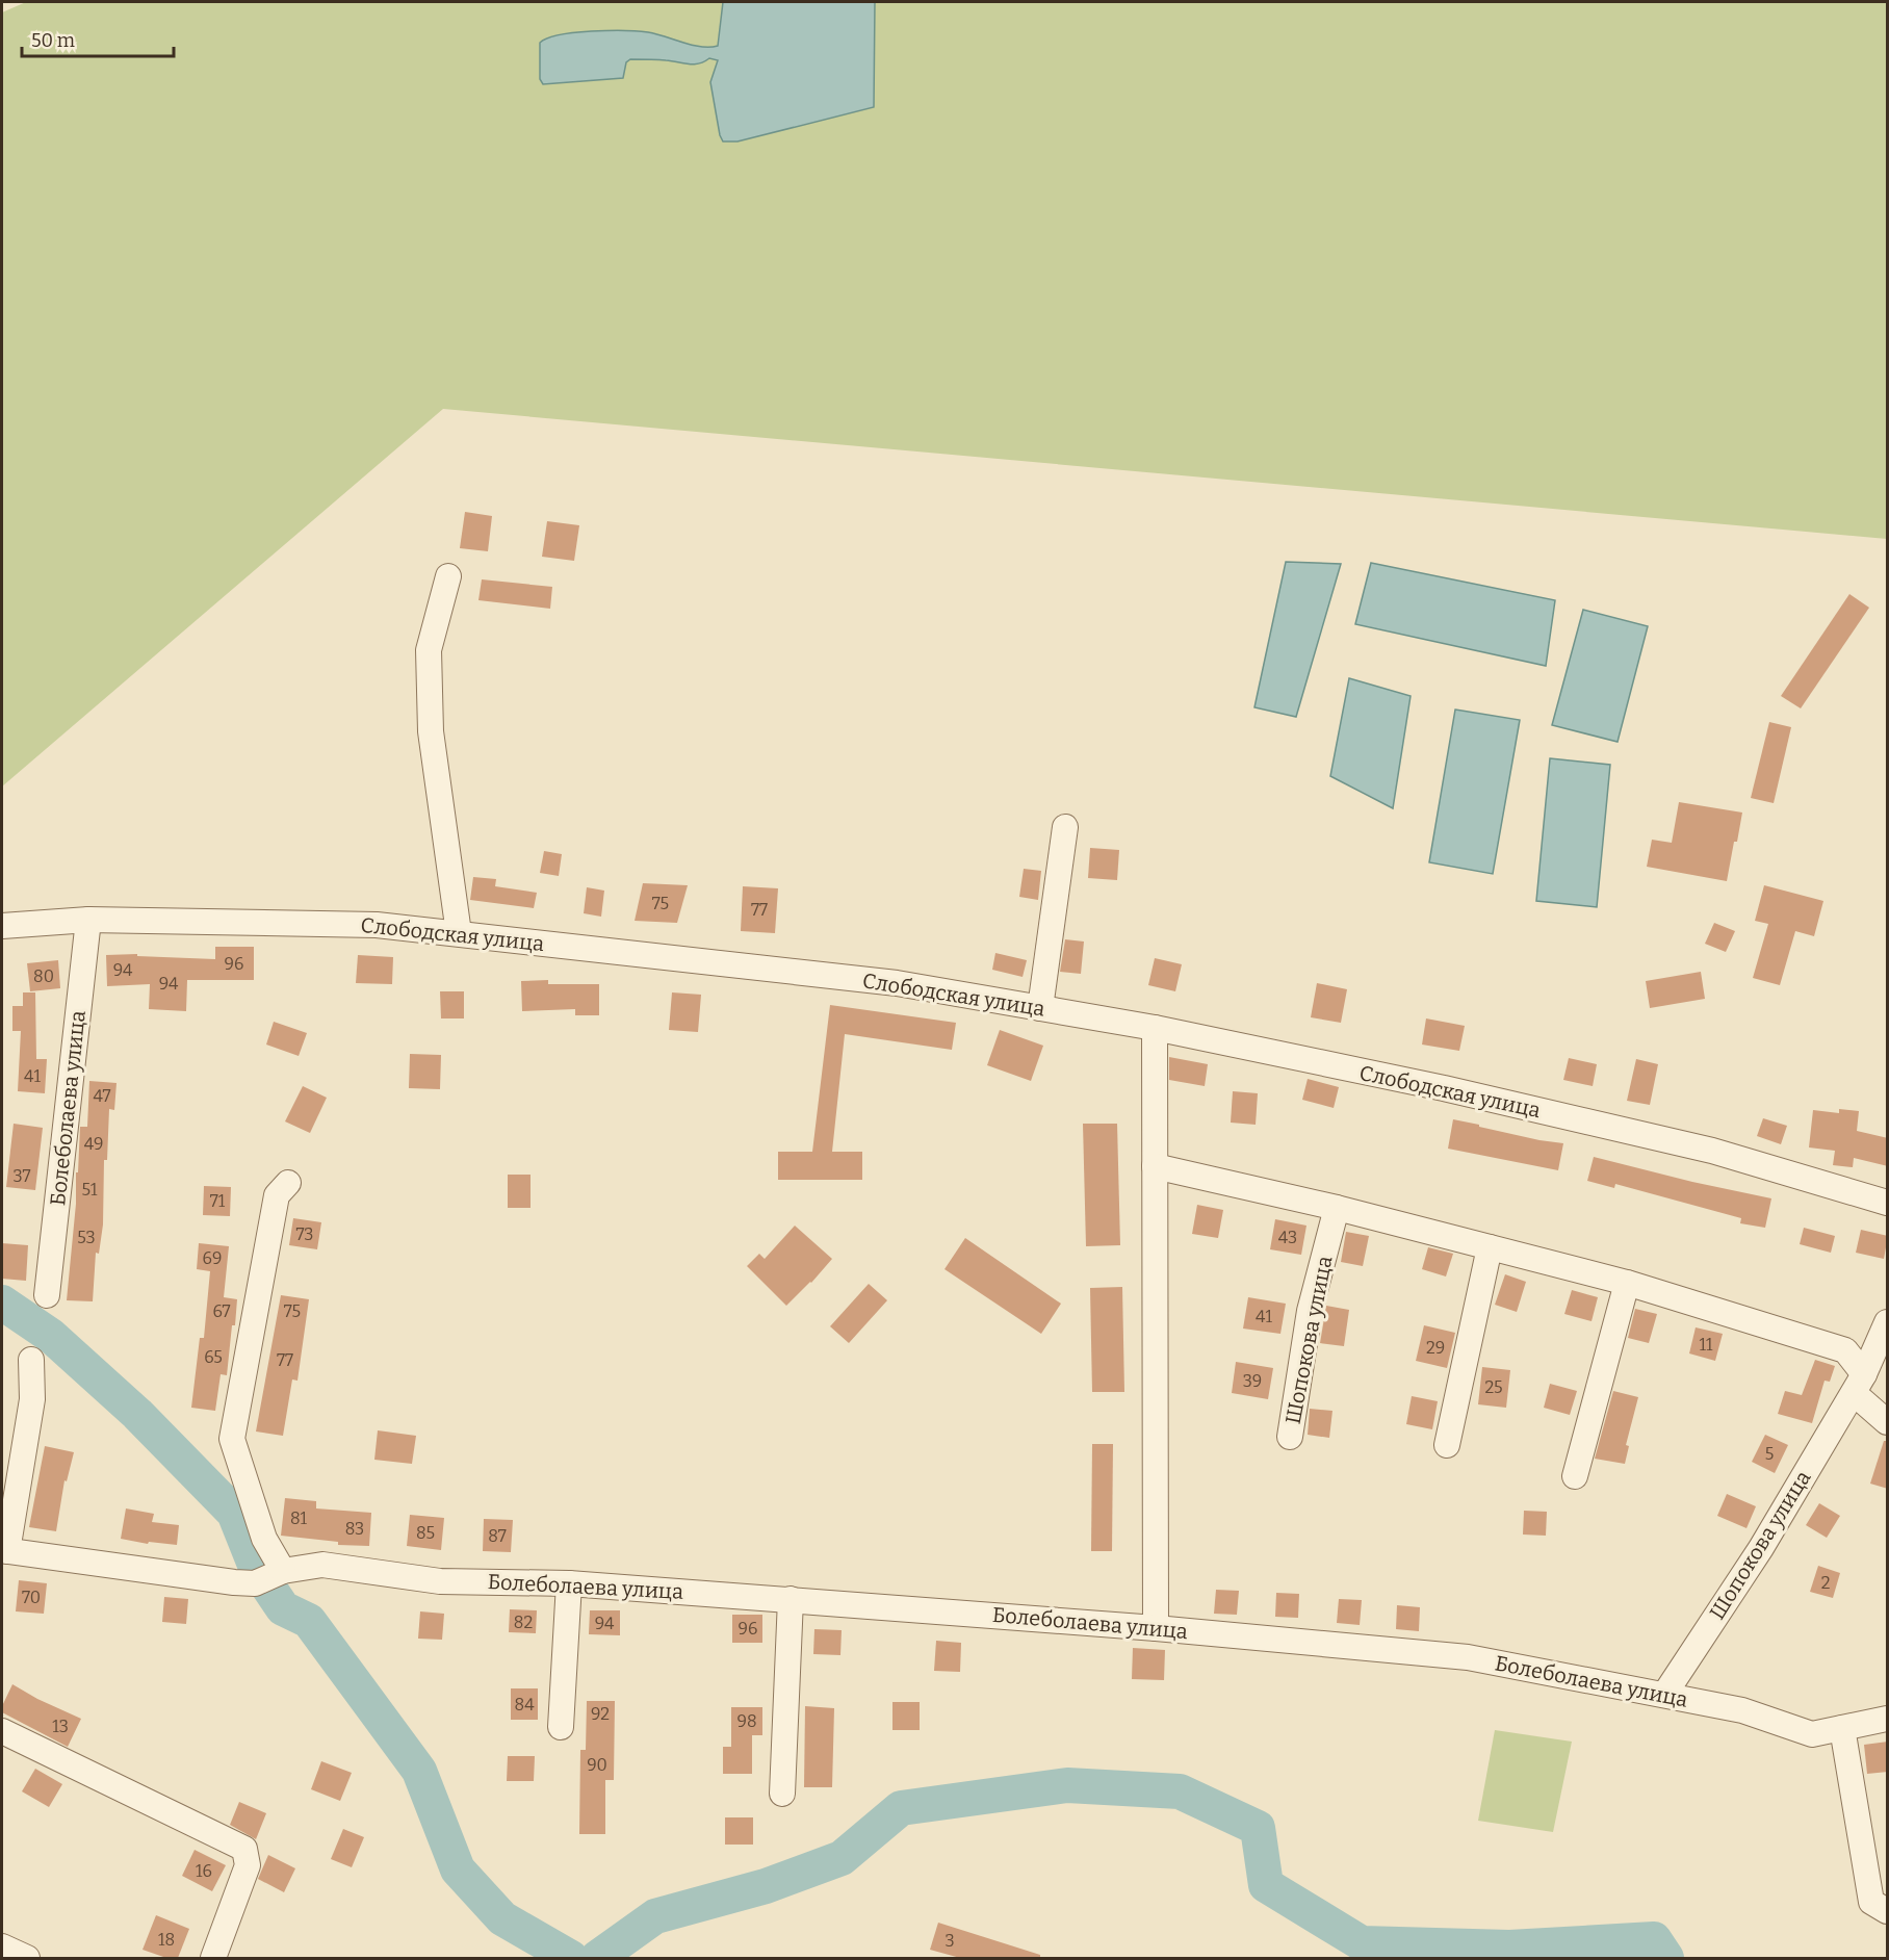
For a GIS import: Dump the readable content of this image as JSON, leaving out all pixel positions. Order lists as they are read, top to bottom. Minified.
{"streets":{"street":["Слободская улица","Болеболаева улица","Шопокова улица"]},"crossings":[["Слободская улица","Болеболаева улица"],["Болеболаева улица","Шопокова улица"]],"house_numbers":["75","77","96","94","80","94","41","47","49","37","51","71","73","53","43","69","67","75","41","11","29","65","77","39","25","5","81","83","85","87","2","70","82","94","96","84","92","98","13","90","16","18","3"],"scale_bar":"50 m"}
